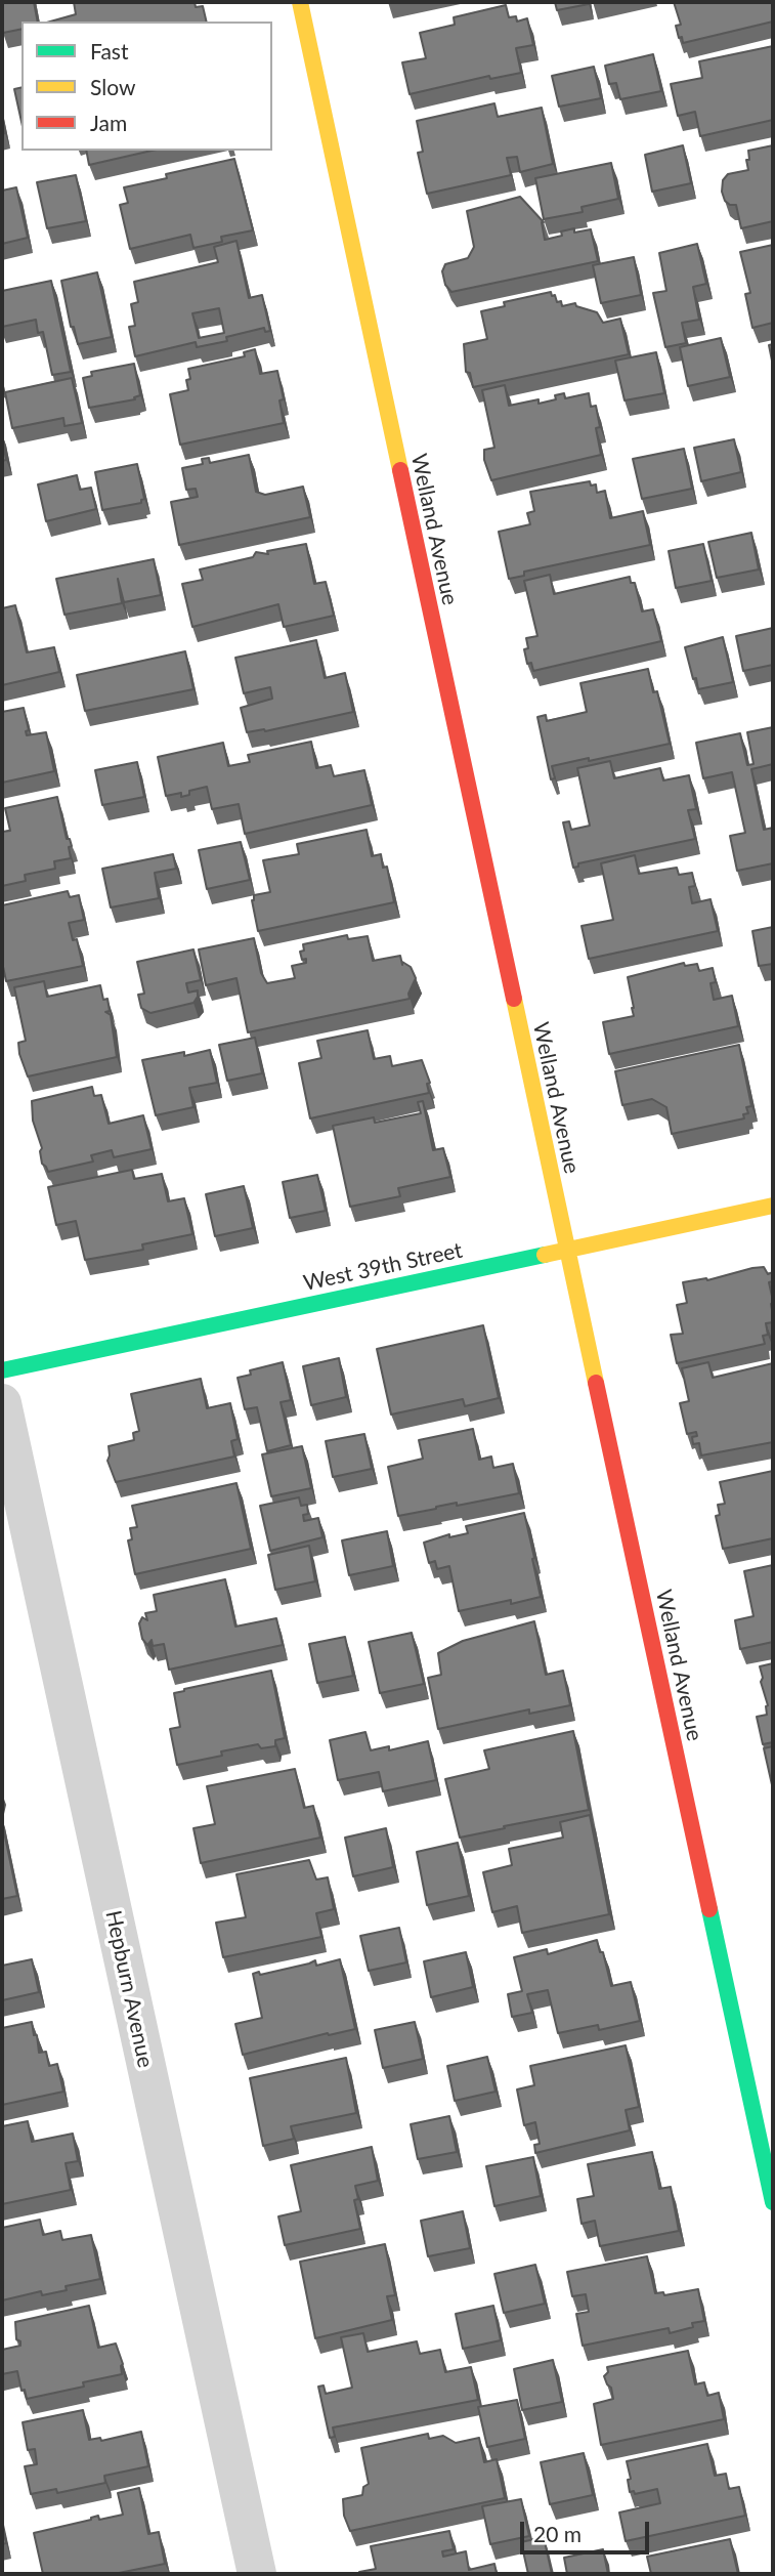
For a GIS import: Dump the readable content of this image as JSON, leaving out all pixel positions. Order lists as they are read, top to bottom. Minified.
{"streets":{"street":["Welland Avenue","West 39th Street","Hepburn Avenue"]},"crossings":[["Welland Avenue","West 39th Street"]],"legend":["Fast","Slow","Jam"],"scale_bar":"20 m"}
